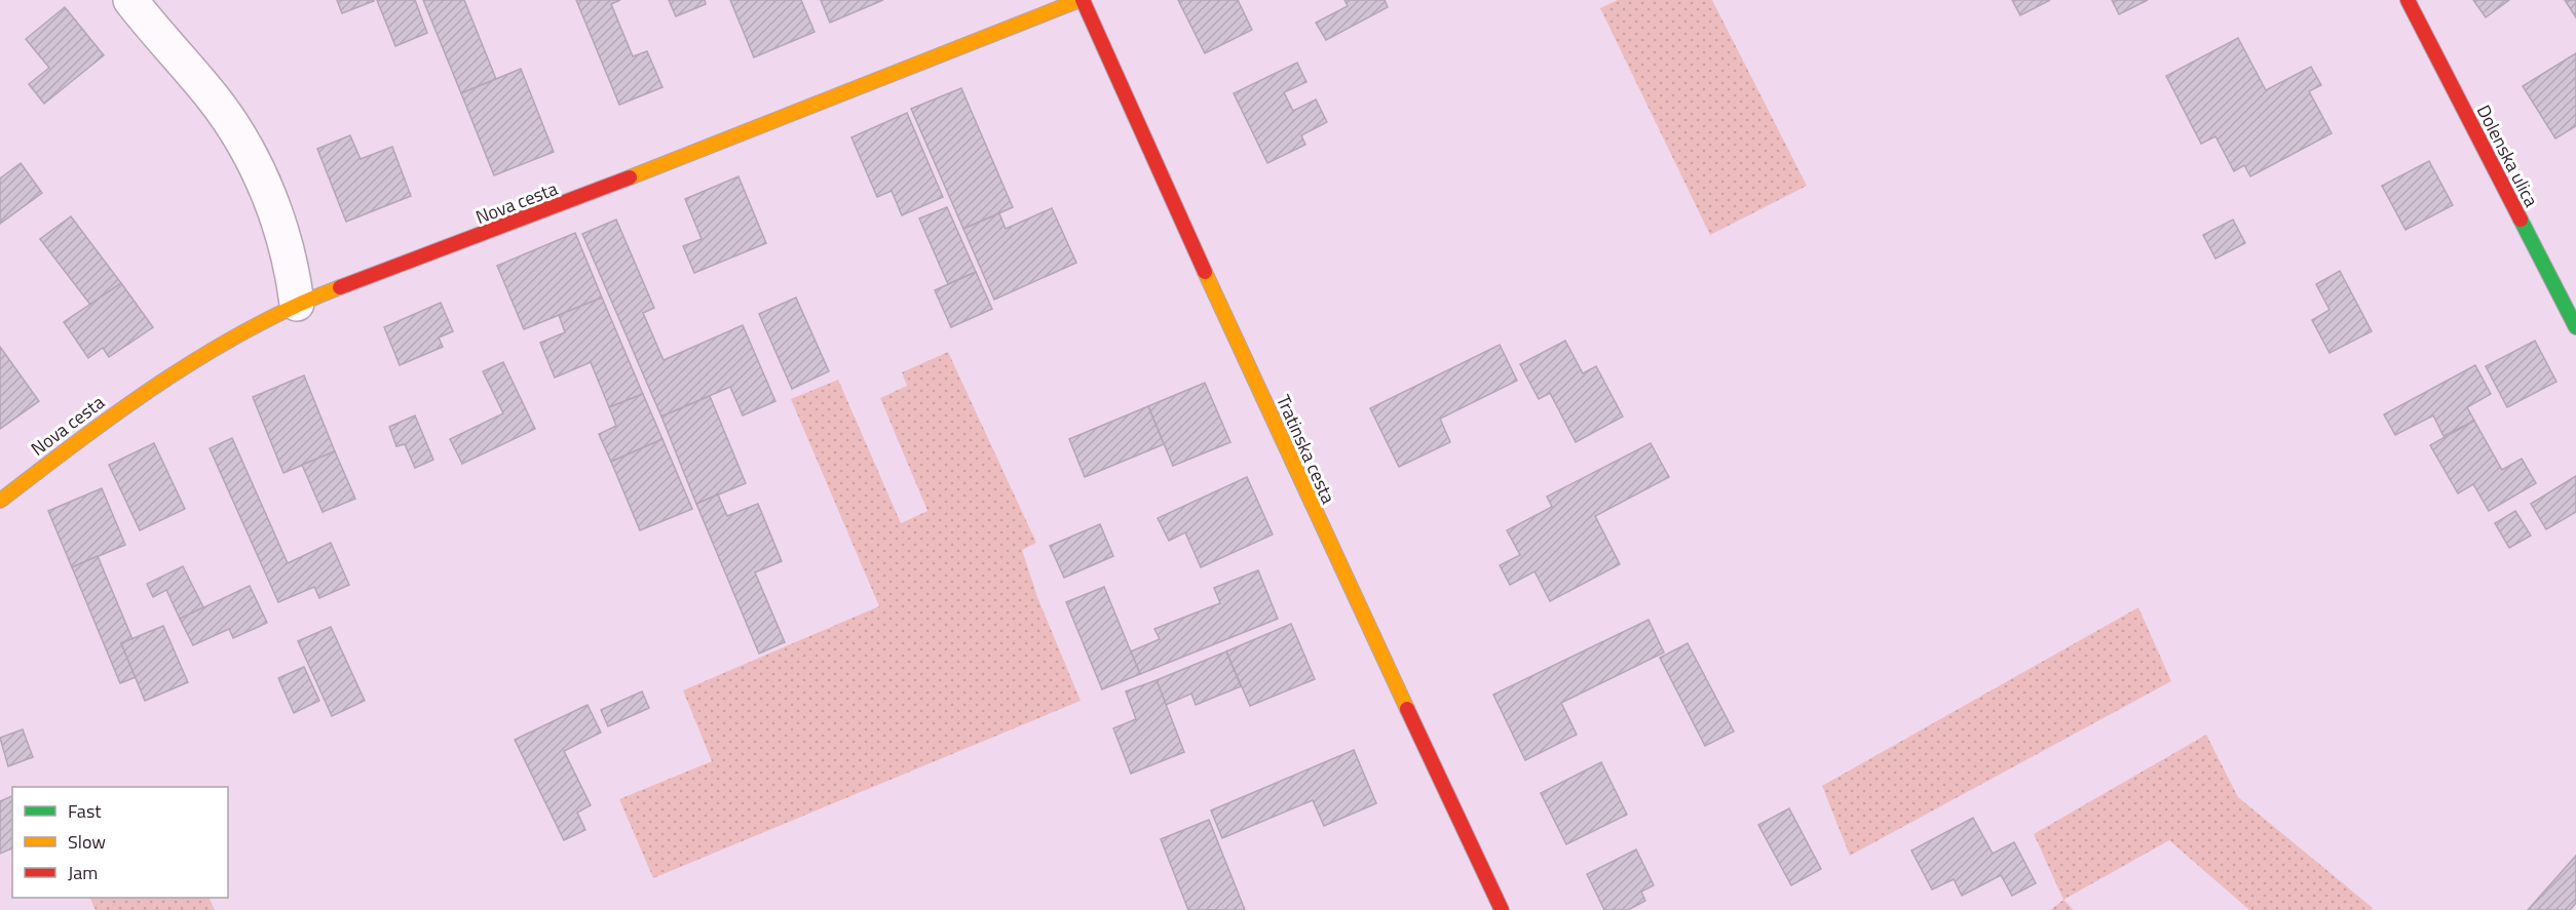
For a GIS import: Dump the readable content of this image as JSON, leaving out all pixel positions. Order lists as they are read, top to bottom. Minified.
{"streets":{"street":["Dolenska ulica","Nova cesta","Tratinska cesta"]},"crossings":[["Nova cesta","Tratinska cesta"]],"legend":["Fast","Slow","Jam"]}
